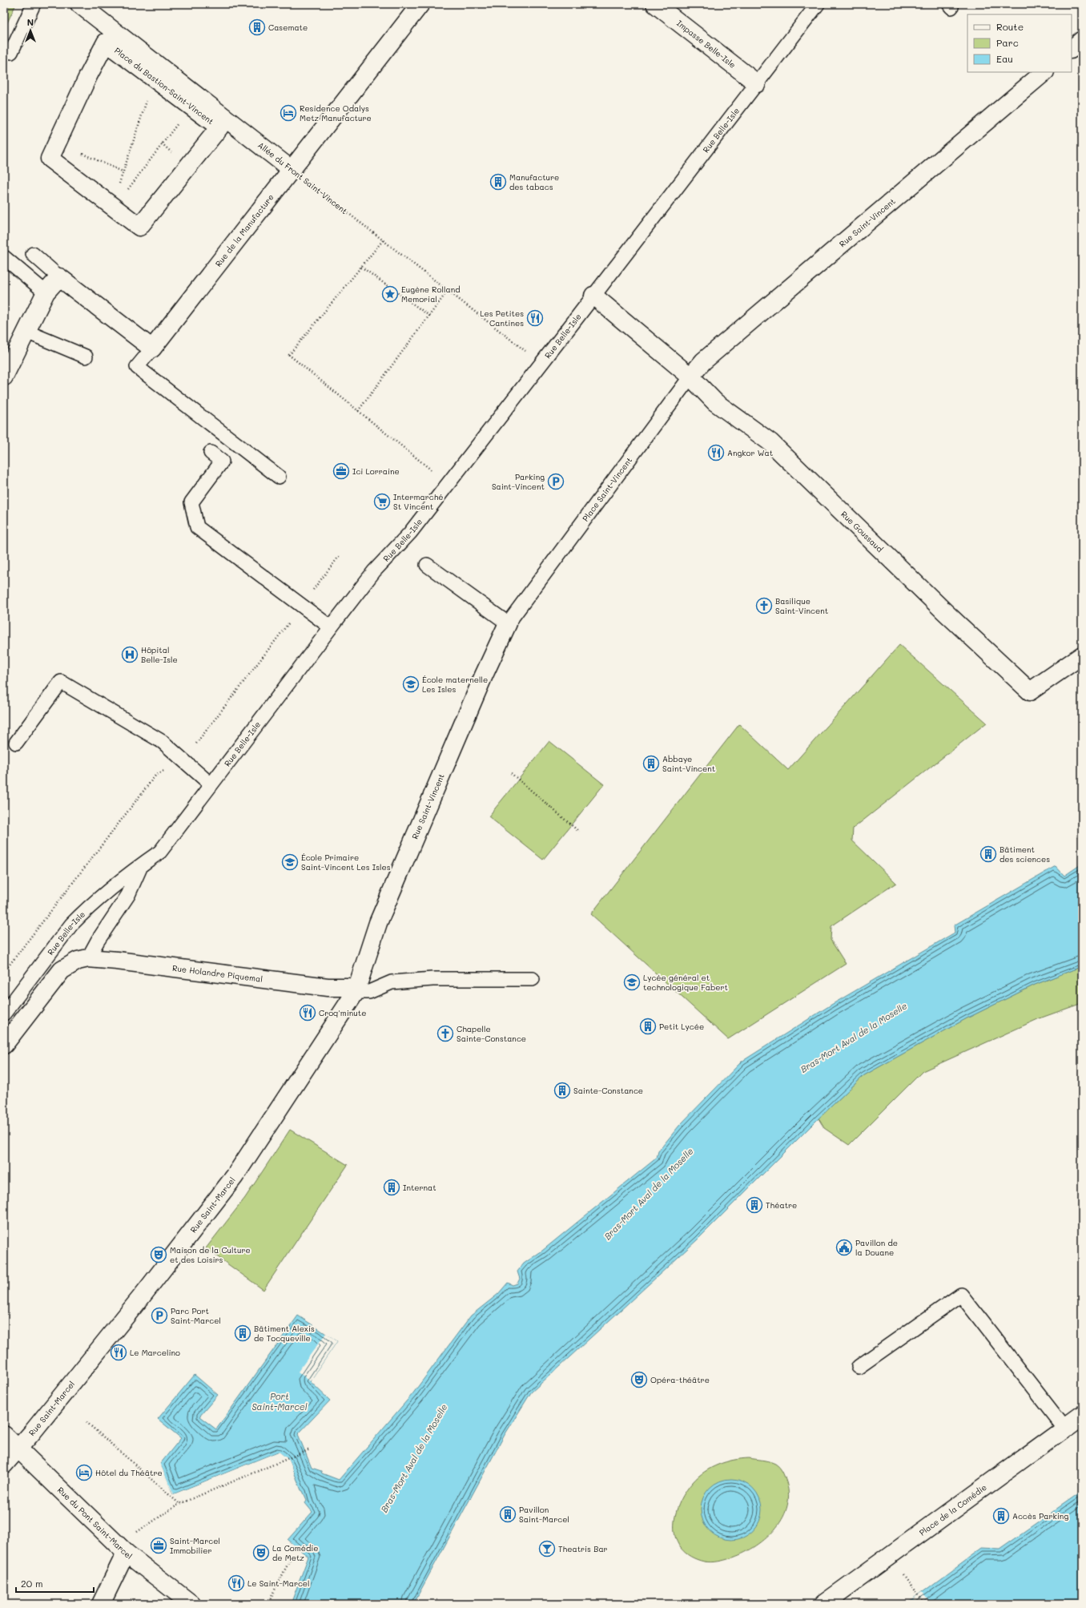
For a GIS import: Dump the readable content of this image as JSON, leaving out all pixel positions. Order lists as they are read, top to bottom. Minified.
{"streets":{"street":["Impasse Belle-Isle","Place du Bastion-Saint-Vincent","Allée du Front Saint-Vincent","Rue Saint-Vincent","Rue de la Manufacture","Rue Goussaud","Rue Holandre Piquemal","Rue Saint-Marcel","Place de la Comédie","Rue du Pont Saint-Marcel"],"lane":["Rue Belle-Isle","Place Saint-Vincent"]},"crossings":[["Impasse Belle-Isle","Rue Belle-Isle"],["Allée du Front Saint-Vincent","Rue de la Manufacture"],["Rue Saint-Vincent","Place Saint-Vincent"],["Rue Saint-Vincent","Rue Goussaud"],["Rue Saint-Vincent","Rue Holandre Piquemal"],["Rue Saint-Vincent","Rue Saint-Marcel"],["Place Saint-Vincent","Rue Goussaud"],["Rue Holandre Piquemal","Rue Saint-Marcel"],["Rue Saint-Marcel","Rue du Pont Saint-Marcel"]],"water":["Bras-Mort Aval de la Moselle","Port Saint-Marcel"],"places":{"building":["Casemate","Manufacture des tabacs","Abbaye Saint-Vincent","Bâtiment des sciences","Petit Lycée","Sainte-Constance","Internat","Théatre","Bâtiment Alexis de Tocqueville","Pavillon Saint-Marcel","Accès Parking"],"hotel":["Residence Odalys Metz Manufacture","Hôtel du Théâtre"],"place":["Eugène Rolland Memorial"],"restaurant":["Les Petites Cantines","Angkor Wat","Croq'minute","Le Marcelino","Le Saint-Marcel"],"office":["Ici Lorraine","Saint-Marcel Immobilier"],"parking":["Parking Saint-Vincent","Parc Port Saint-Marcel"],"supermarket":["Intermarché St Vincent"],"church":["Basilique Saint-Vincent","Chapelle Sainte-Constance"],"hospital":["Hôpital Belle-Isle"],"school or university":["École maternelle Les Isles","École Primaire Saint-Vincent Les Isles","Lycée général et technologique Fabert"],"public building":["Pavillon de la Douane"],"theatre":["Maison de la Culture et des Loisirs","Opéra-théâtre","La Comédie de Metz"],"bar":["Theatris Bar"]},"legend":["Route","Parc","Eau"],"scale_bar":"20 m","north":"top"}
